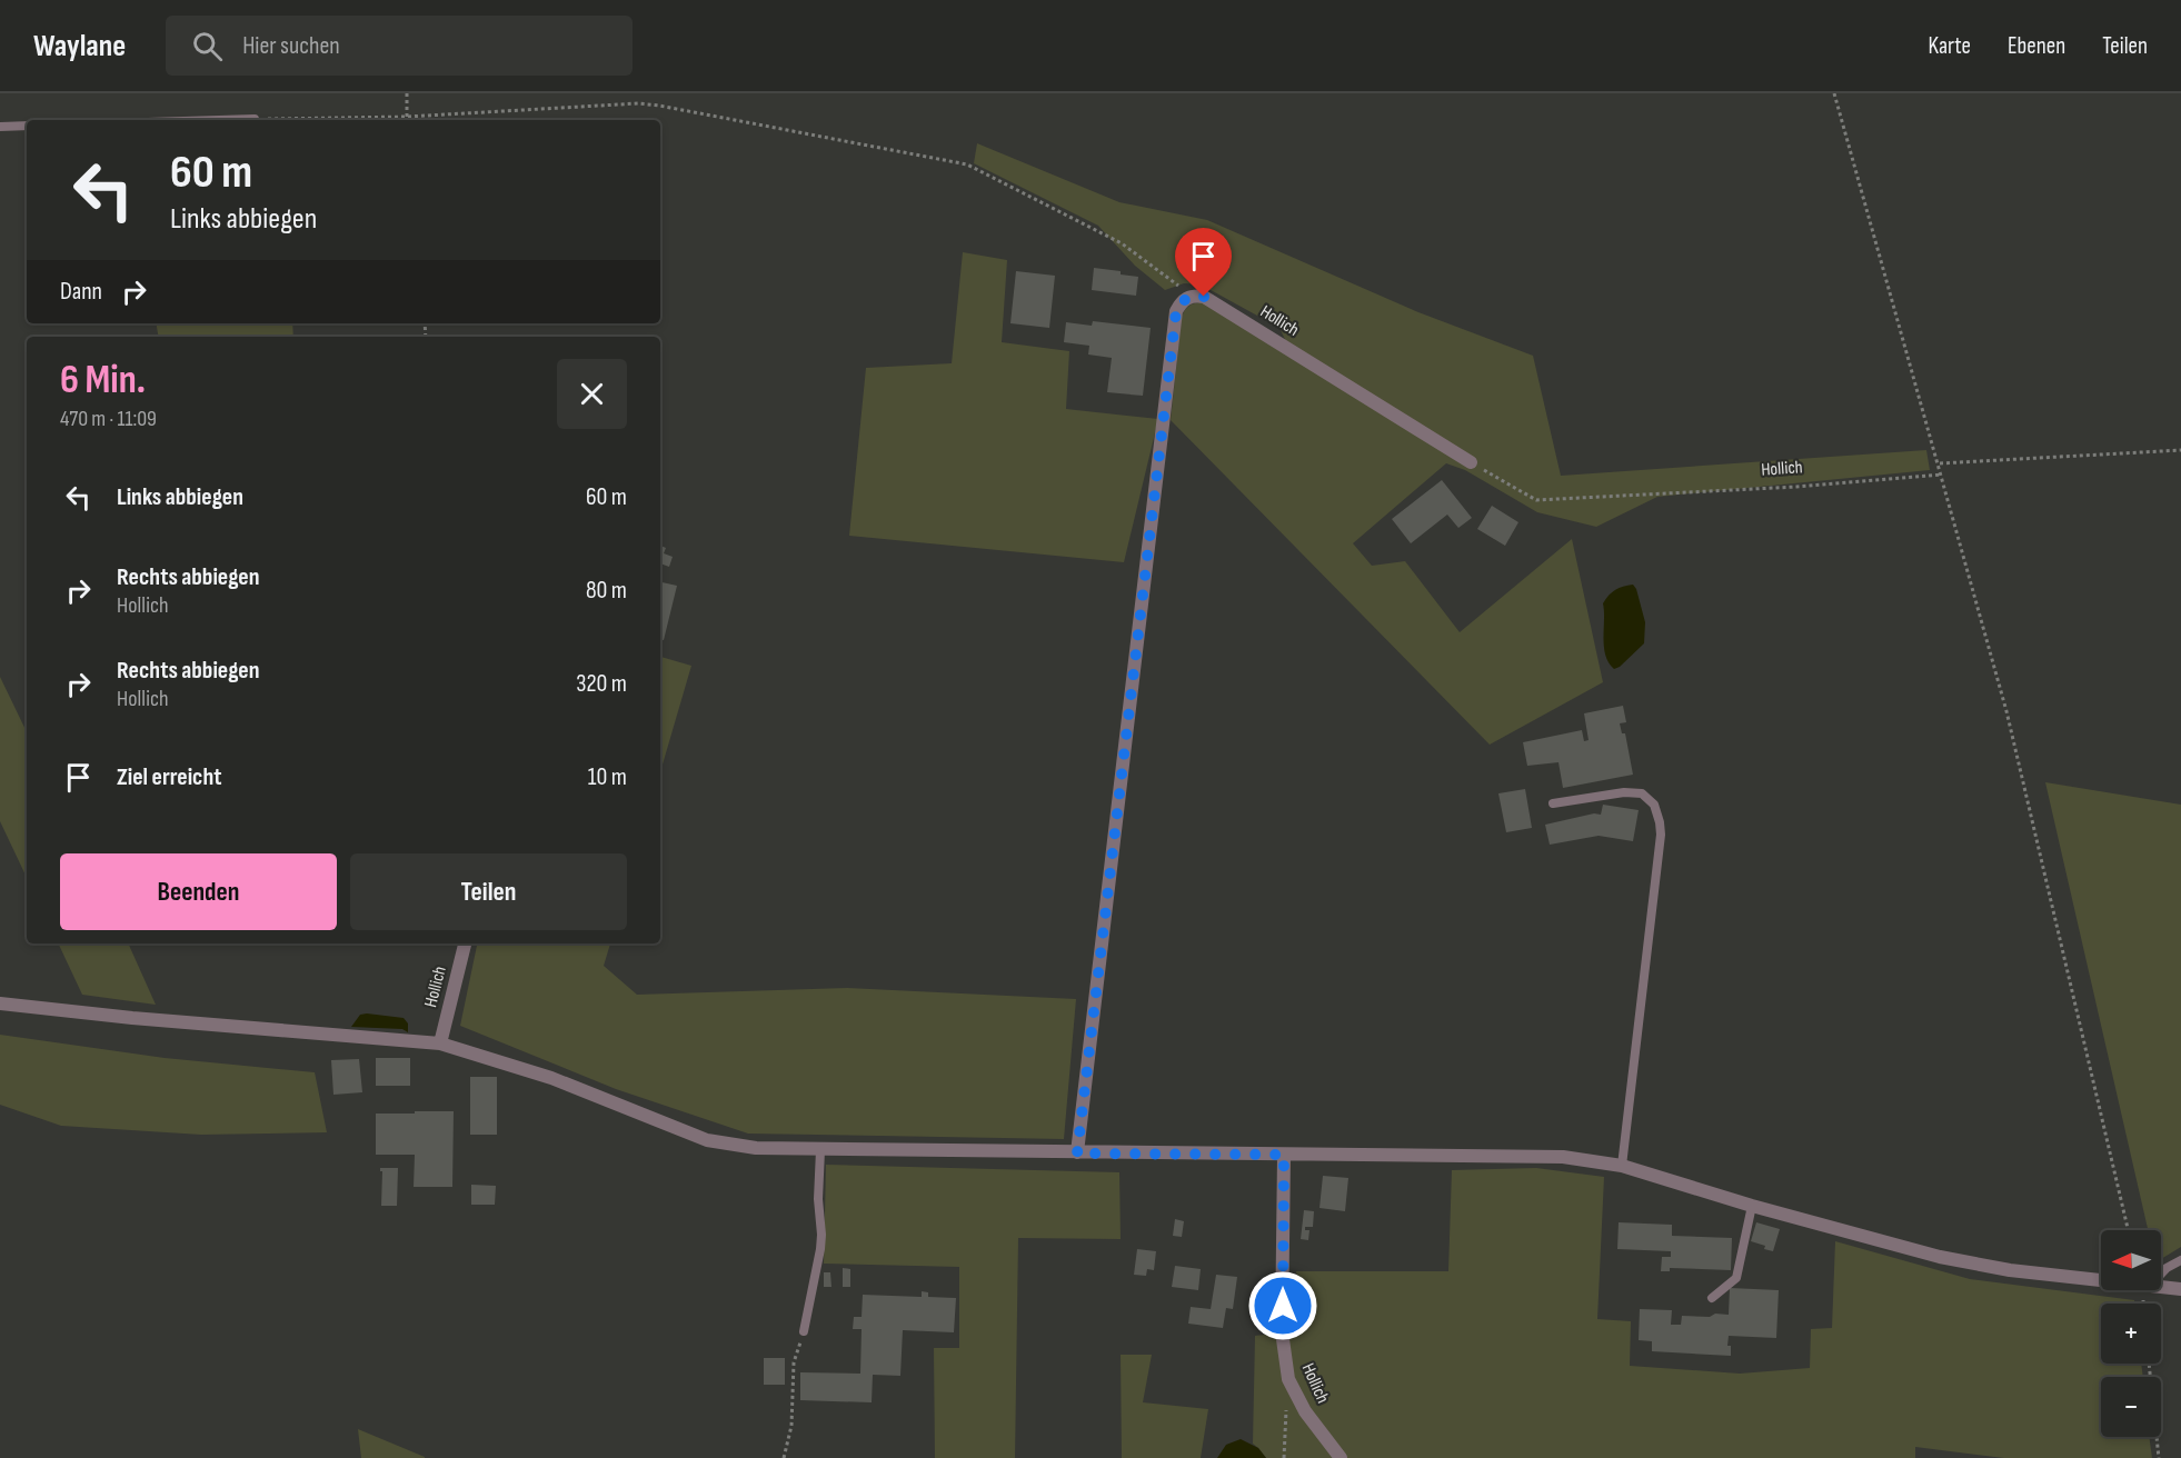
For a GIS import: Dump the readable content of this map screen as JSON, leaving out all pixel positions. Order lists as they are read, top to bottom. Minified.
{"streets":{"street":["Hollich"]},"north":"left","page":{"header":"Waylane","search":"Hier suchen","nav":["Karte","Ebenen","Teilen"],"turn":["60 m","Links abbiegen"],"then":"Dann","heading":["6 Min.","470 m · 11:09"],"list":[{"name":"Links abbiegen","value":"60 m"},{"name":"Rechts abbiegen","note":"Hollich","value":"80 m"},{"name":"Rechts abbiegen","note":"Hollich","value":"320 m"},{"name":"Ziel erreicht","value":"10 m"}],"buttons":["Beenden","Teilen"],"map_buttons":["+","−"]}}
